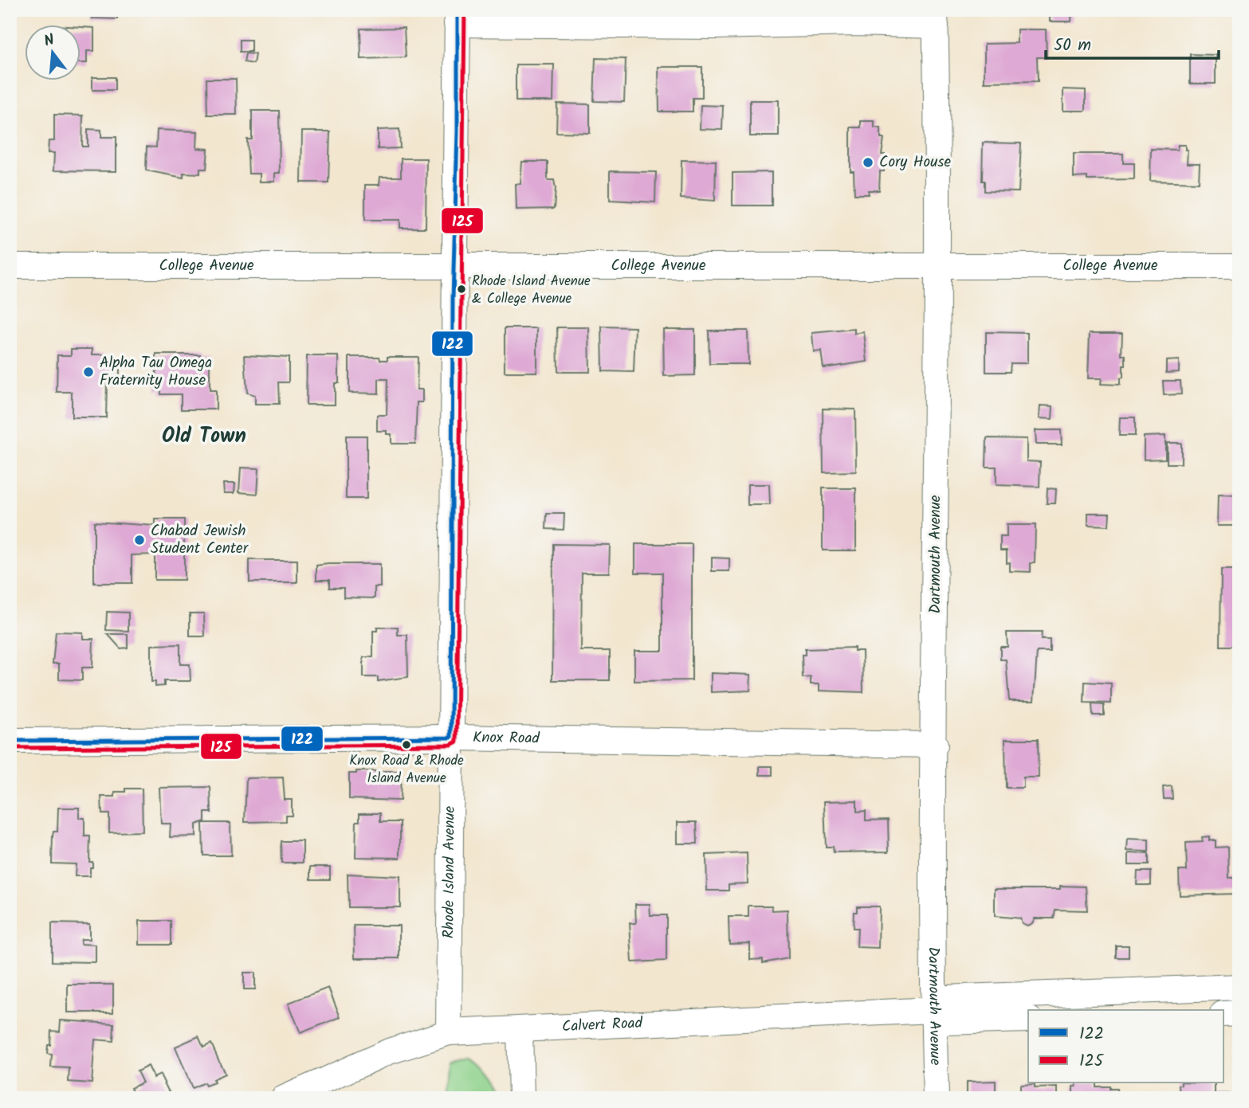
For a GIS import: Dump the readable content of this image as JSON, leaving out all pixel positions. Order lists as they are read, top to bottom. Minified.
{"streets":{"street":["College Avenue","Dartmouth Avenue","Knox Road","Rhode Island Avenue","Calvert Road"]},"crossings":[["College Avenue","Dartmouth Avenue"],["College Avenue","Rhode Island Avenue"],["Dartmouth Avenue","Knox Road"],["Dartmouth Avenue","Calvert Road"],["Knox Road","Rhode Island Avenue"],["Rhode Island Avenue","Calvert Road"]],"districts":["Old Town"],"places":["Cory House","Rhode Island Avenue & College Avenue","Alpha Tau Omega Fraternity House","Chabad Jewish Student Center","Knox Road & Rhode Island Avenue"],"lines":["transit line 122","transit line 125"],"legend":["122","125"],"scale_bar":"50 m","north":"top"}
